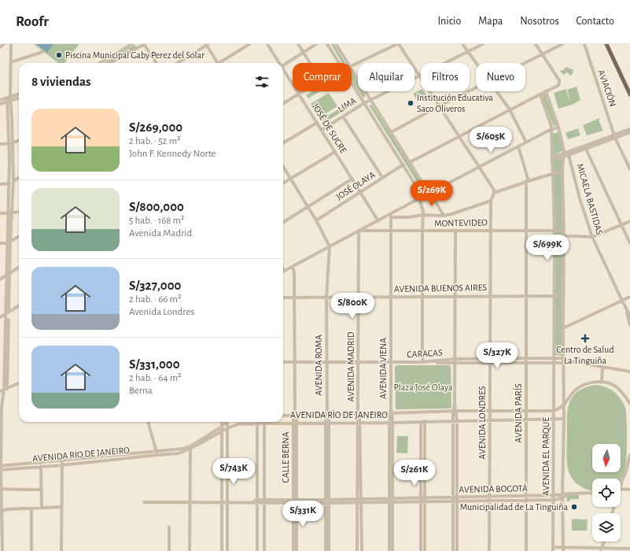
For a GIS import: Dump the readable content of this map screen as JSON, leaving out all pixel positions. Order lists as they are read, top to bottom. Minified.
{"streets":{"street":["AVIACIÓN","LIMA","JOSÉ DE SUCRE","JOSÉ OLAYA","MICAELA BASTIDAS","MONTEVIDEO","AVENIDA BUENOS AIRES","CARACAS","AVENIDA ROMA","AVENIDA MADRID","AVENIDA VIENA","AVENIDA PARÍS","AVENIDA RÍO DE JANEIRO","AVENIDA LONDRES","AVENIDA EL PARQUE","CALLE BERNA","AVENIDA BOGOTÁ"]},"crossings":[["LIMA","JOSÉ DE SUCRE"],["JOSÉ DE SUCRE","JOSÉ OLAYA"],["MONTEVIDEO","AVENIDA MADRID"],["MONTEVIDEO","AVENIDA VIENA"],["MONTEVIDEO","AVENIDA PARÍS"],["MONTEVIDEO","AVENIDA LONDRES"],["MONTEVIDEO","AVENIDA EL PARQUE"],["AVENIDA BUENOS AIRES","AVENIDA ROMA"],["AVENIDA BUENOS AIRES","AVENIDA MADRID"],["AVENIDA BUENOS AIRES","AVENIDA VIENA"],["AVENIDA BUENOS AIRES","AVENIDA PARÍS"],["AVENIDA BUENOS AIRES","AVENIDA LONDRES"],["AVENIDA BUENOS AIRES","AVENIDA EL PARQUE"],["AVENIDA BUENOS AIRES","CALLE BERNA"],["CARACAS","AVENIDA ROMA"],["CARACAS","AVENIDA MADRID"],["CARACAS","AVENIDA VIENA"],["CARACAS","AVENIDA PARÍS"],["CARACAS","AVENIDA LONDRES"],["CARACAS","AVENIDA EL PARQUE"],["CARACAS","CALLE BERNA"],["AVENIDA ROMA","AVENIDA RÍO DE JANEIRO"],["AVENIDA ROMA","AVENIDA BOGOTÁ"],["AVENIDA MADRID","AVENIDA RÍO DE JANEIRO"],["AVENIDA MADRID","AVENIDA BOGOTÁ"],["AVENIDA VIENA","AVENIDA RÍO DE JANEIRO"],["AVENIDA VIENA","AVENIDA BOGOTÁ"],["AVENIDA PARÍS","AVENIDA RÍO DE JANEIRO"],["AVENIDA PARÍS","AVENIDA BOGOTÁ"],["AVENIDA RÍO DE JANEIRO","AVENIDA LONDRES"],["AVENIDA RÍO DE JANEIRO","AVENIDA EL PARQUE"],["AVENIDA RÍO DE JANEIRO","CALLE BERNA"],["AVENIDA LONDRES","AVENIDA BOGOTÁ"],["AVENIDA EL PARQUE","AVENIDA BOGOTÁ"],["CALLE BERNA","AVENIDA BOGOTÁ"]],"parks":["Plaza José Olaya"],"places":{"other":["Piscina Municipal Gaby Perez del Solar","Institución Educativa Saco Oliveros","Municipalidad de La Tinguiña"],"health":["Centro de Salud La Tinguiña"]},"north":"bottom","page":{"header":"Roofr","nav":["Inicio","Mapa","Nosotros","Contacto"],"chip":["Comprar","Alquilar","Filtros","Nuevo"],"heading":"8 viviendas","list":[{"name":"S/269,000","note":"2 hab. · 52 m² · John F. Kennedy Norte"},{"name":"S/800,000","note":"5 hab. · 168 m² · Avenida Madrid"},{"name":"S/327,000","note":"2 hab. · 66 m² · Avenida Londres"},{"name":"S/331,000","note":"2 hab. · 64 m² · Berna"}],"price":["S/605K","S/269K","S/699K","S/800K","S/327K","S/743K","S/261K","S/331K"]}}
